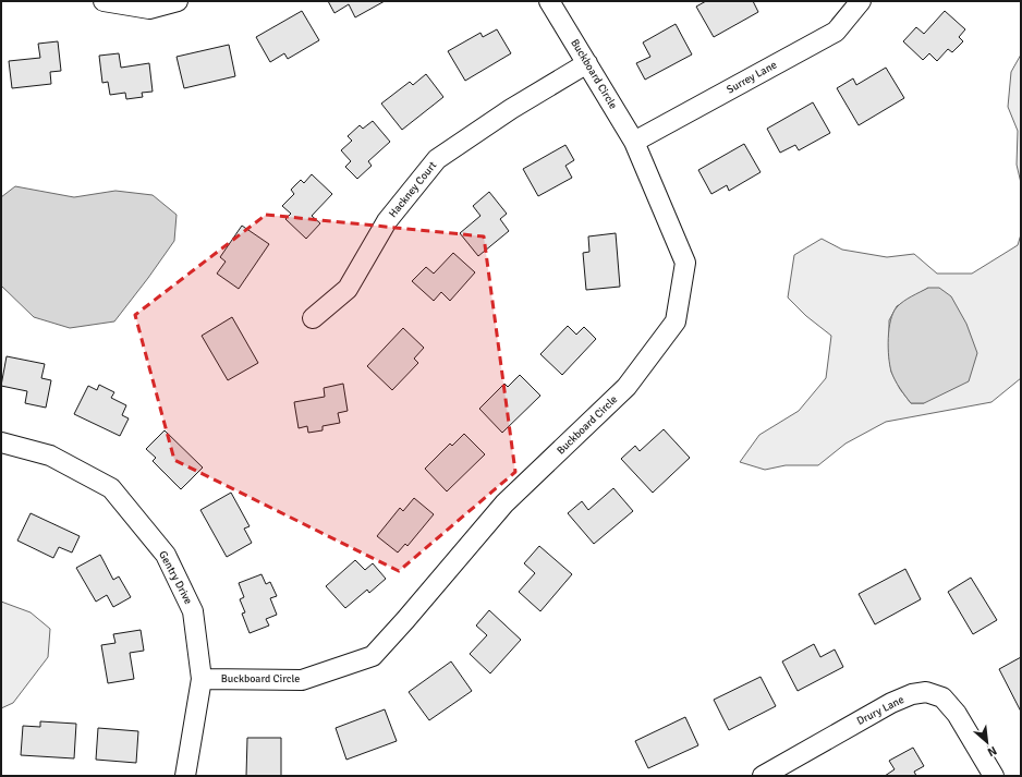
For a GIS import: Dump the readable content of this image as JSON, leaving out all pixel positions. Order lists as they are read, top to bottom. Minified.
{"streets":{"street":["Buckboard Circle","Surrey Lane","Hackney Court","Gentry Drive","Drury Lane"]},"crossings":[["Buckboard Circle","Surrey Lane"],["Buckboard Circle","Hackney Court"],["Buckboard Circle","Gentry Drive"]],"north":"bottom right"}
